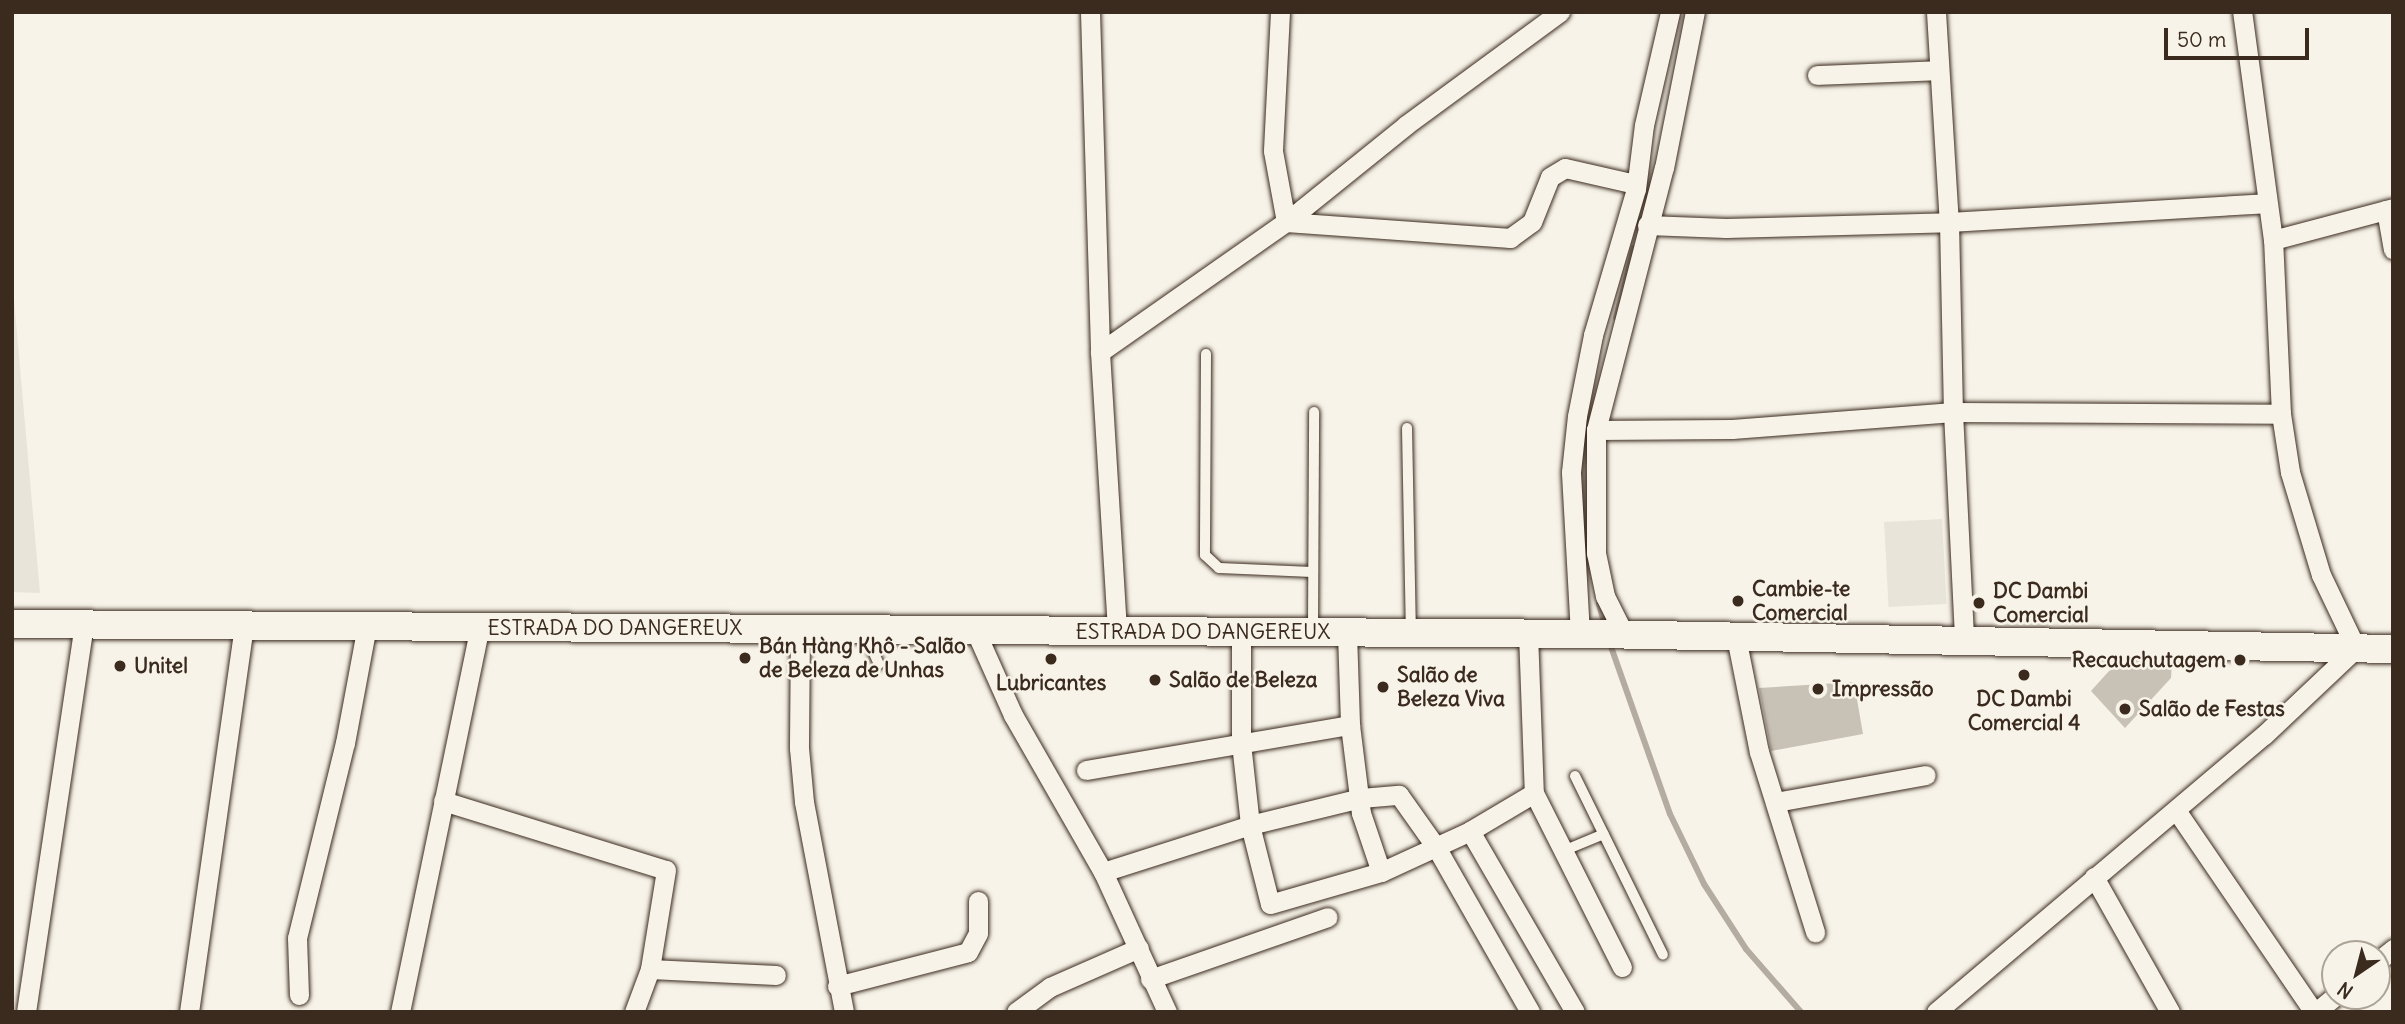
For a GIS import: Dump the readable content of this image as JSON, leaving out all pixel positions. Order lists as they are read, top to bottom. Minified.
{"streets":{"main road":["ESTRADA DO DANGEREUX"]},"places":["Cambie-te Comercial","DC Dambi Comercial","Bán Hàng Khô - Salão de Beleza de Unhas","Lubricantes","Recauchutagem","Unitel","DC Dambi Comercial 4","Salão de Beleza","Salão de Beleza Viva","Impressão","Salão de Festas"],"scale_bar":"50 m","north":"bottom left"}
